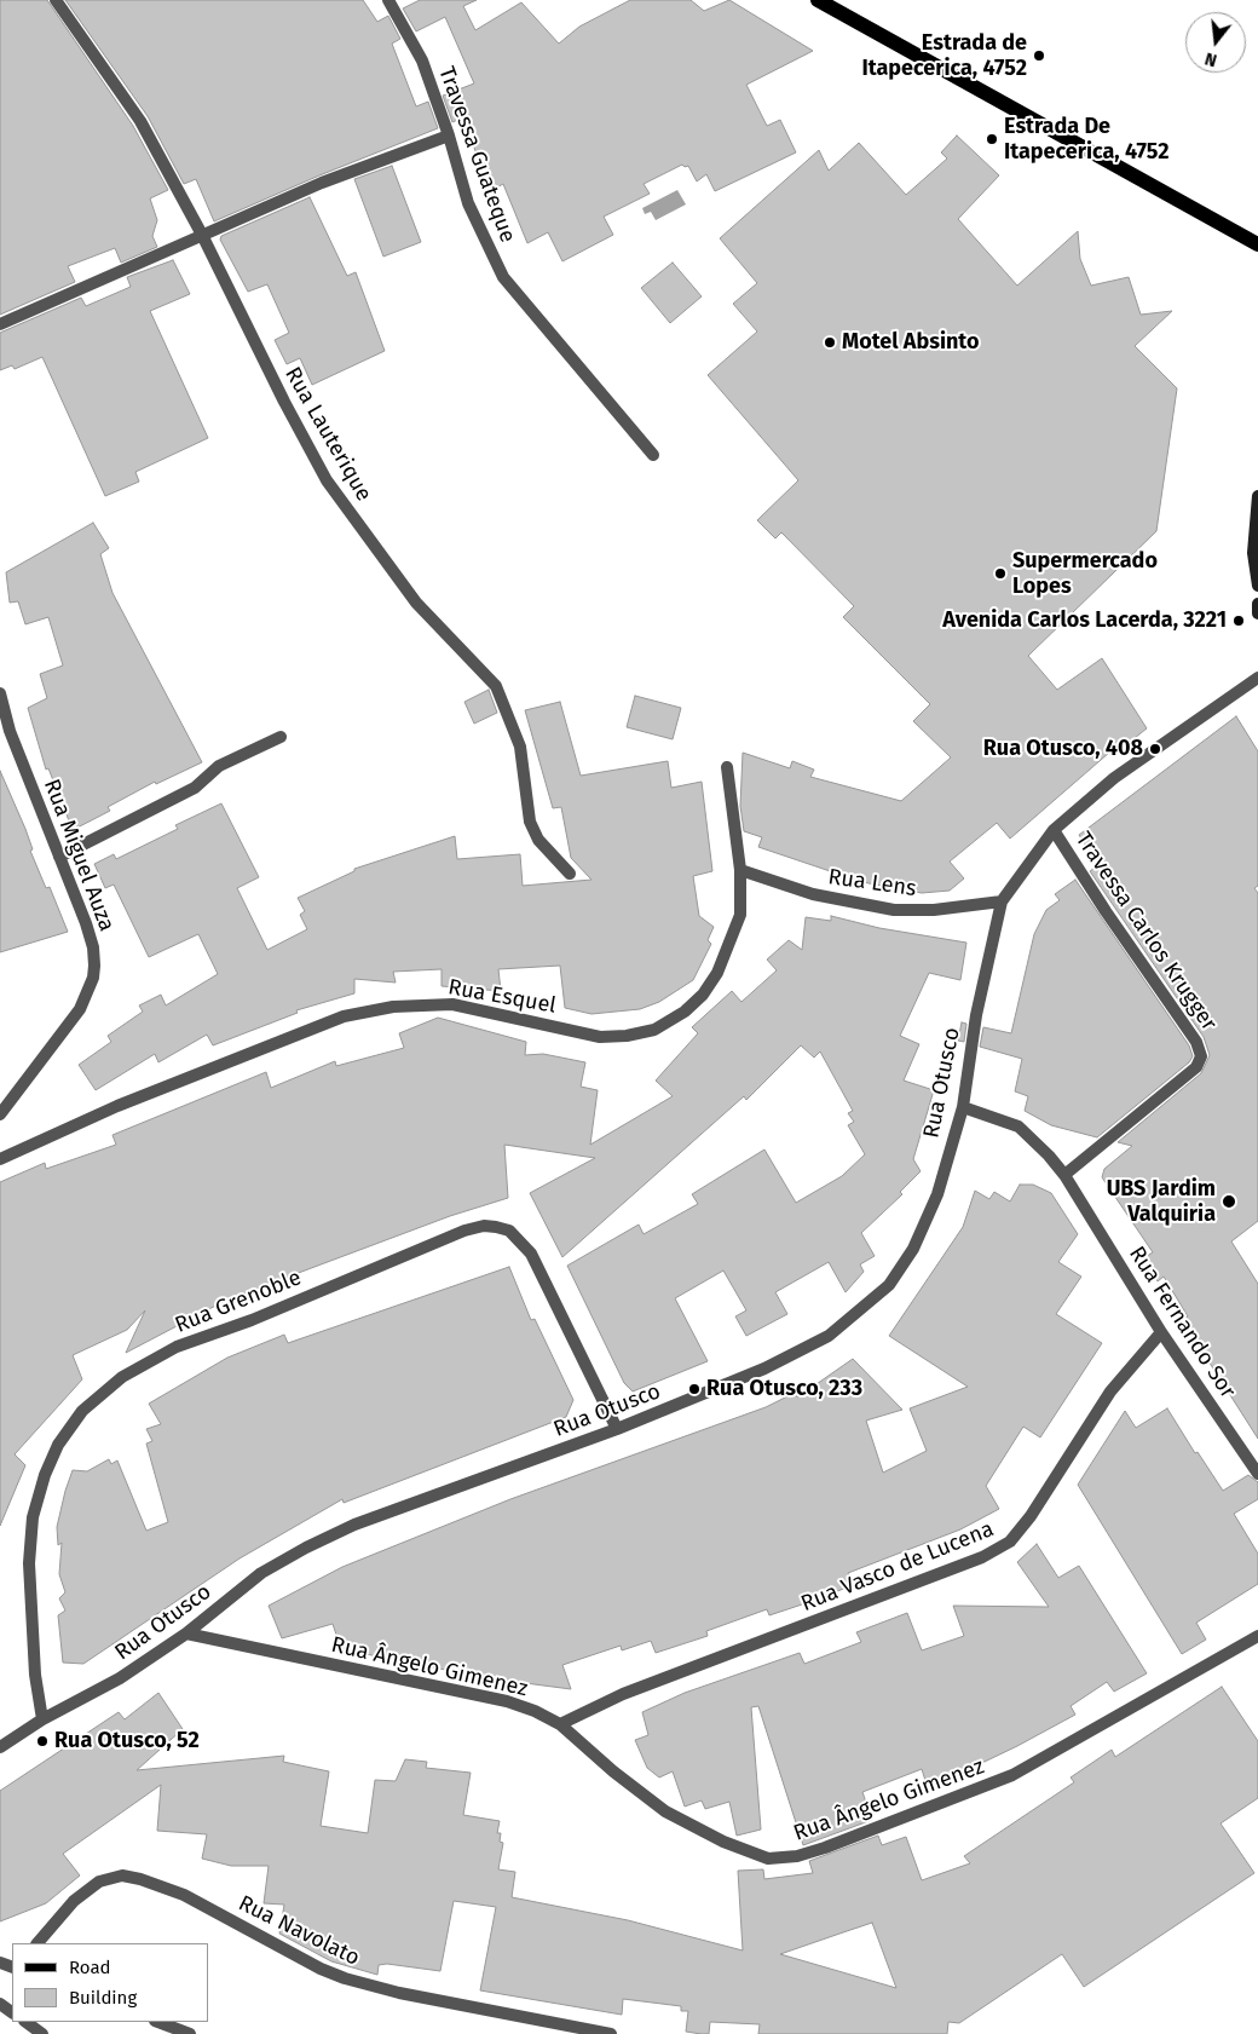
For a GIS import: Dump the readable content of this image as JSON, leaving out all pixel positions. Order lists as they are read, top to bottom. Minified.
{"streets":{"street":["Travessa Guateque","Rua Lauterique","Rua Miguel Auza","Rua Lens","Travessa Carlos Krugger","Rua Esquel","Rua Otusco","Rua Grenoble","Rua Fernando Sor","Rua Vasco de Lucena","Rua Ângelo Gimenez","Rua Navolato"]},"crossings":[["Rua Lens","Rua Esquel"],["Rua Lens","Rua Otusco"],["Travessa Carlos Krugger","Rua Otusco"],["Travessa Carlos Krugger","Rua Fernando Sor"],["Rua Otusco","Rua Grenoble"],["Rua Otusco","Rua Fernando Sor"],["Rua Otusco","Rua Ângelo Gimenez"],["Rua Fernando Sor","Rua Vasco de Lucena"],["Rua Vasco de Lucena","Rua Ângelo Gimenez"]],"places":["Estrada de Itapecerica, 4752","Estrada De Itapecerica, 4752","Motel Absinto","Supermercado Lopes","Avenida Carlos Lacerda, 3221","Rua Otusco, 408","UBS Jardim Valquiria","Rua Otusco, 233","Rua Otusco, 52"],"legend":["Road","Building"],"north":"bottom"}
